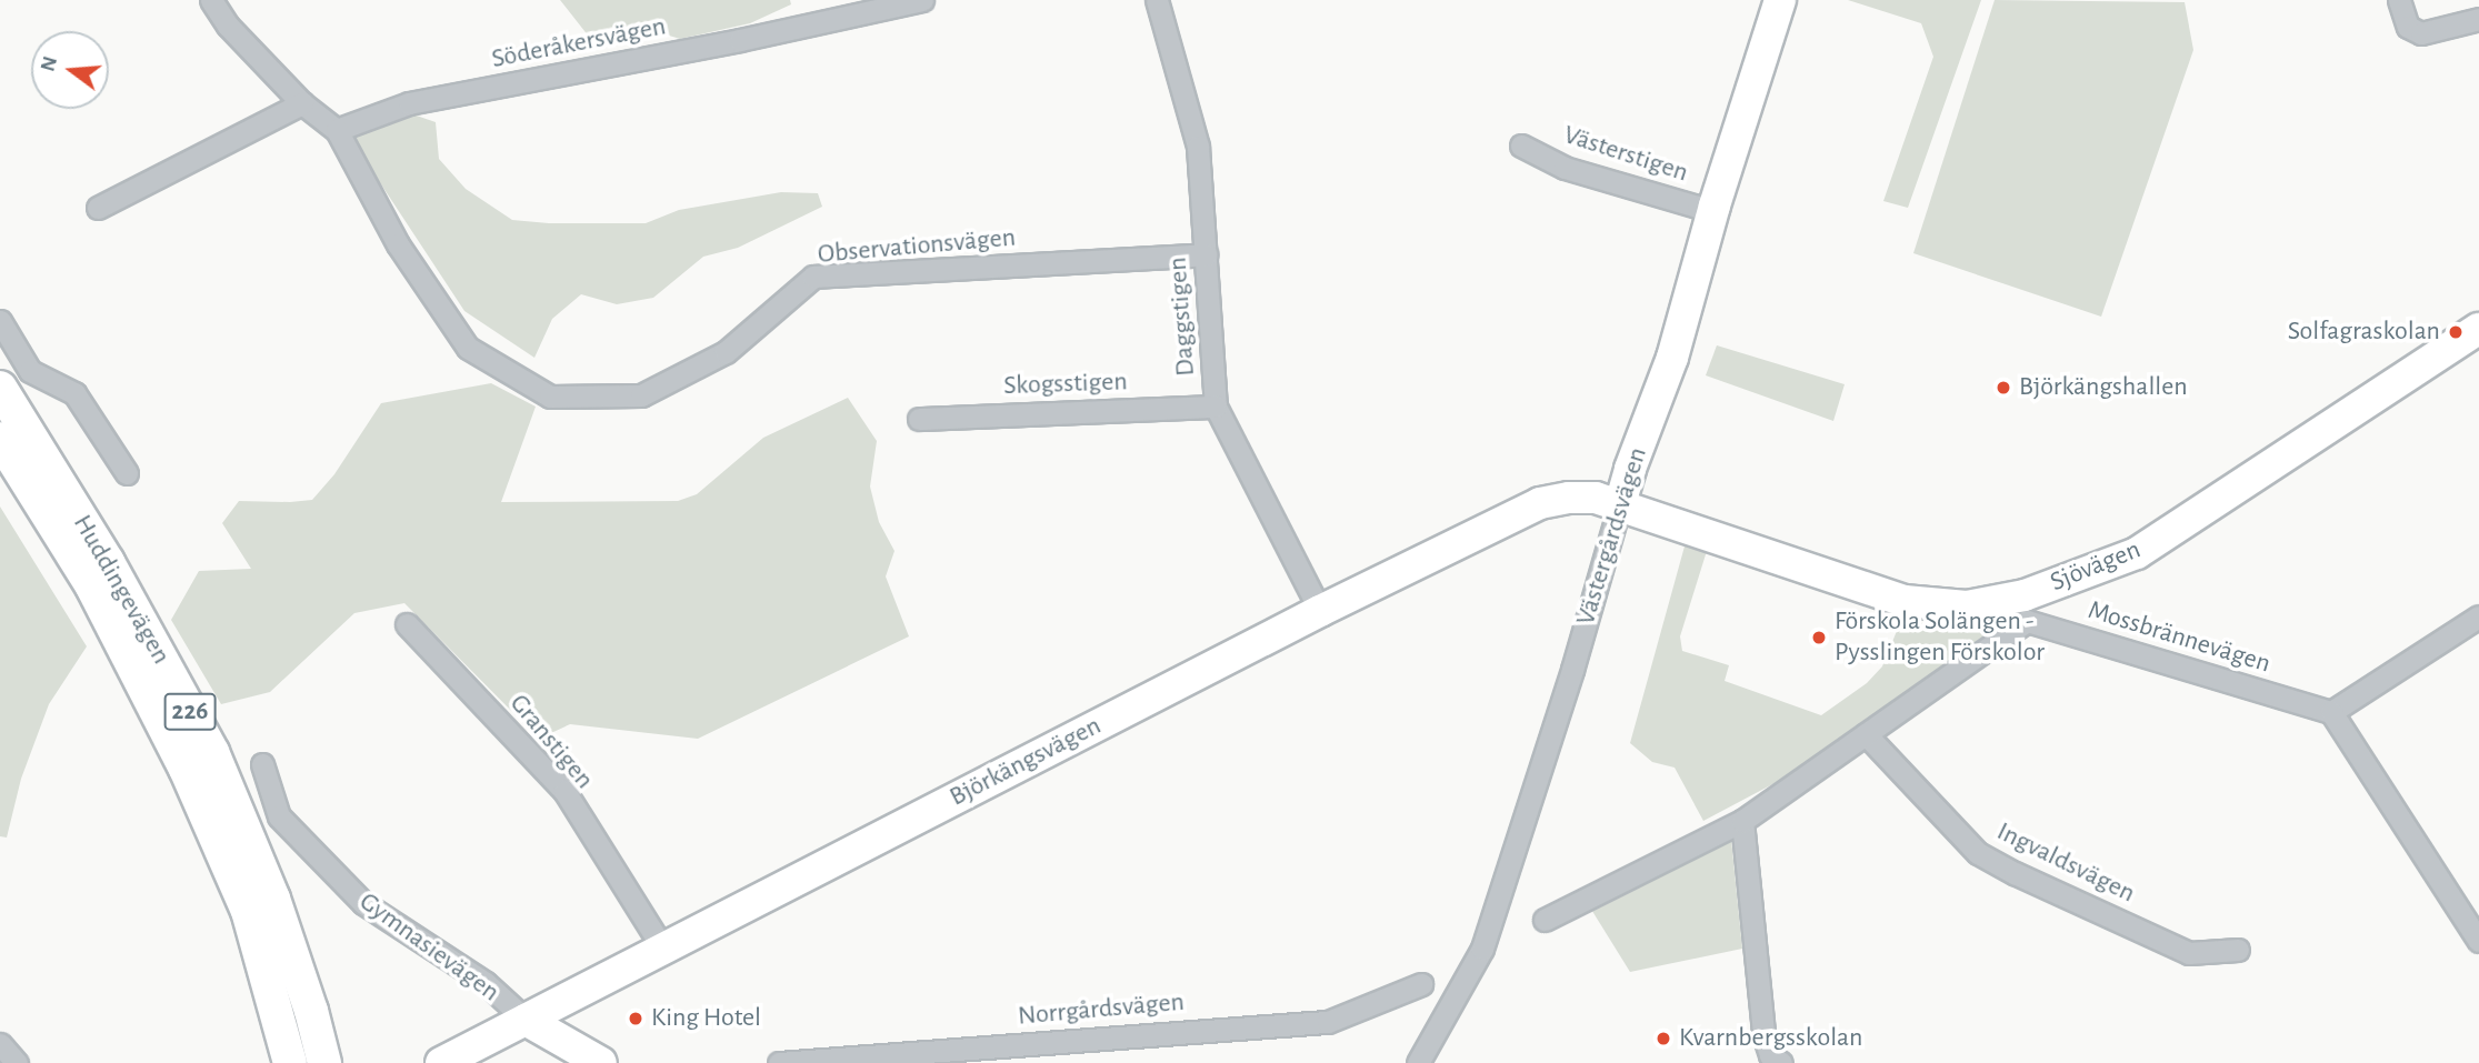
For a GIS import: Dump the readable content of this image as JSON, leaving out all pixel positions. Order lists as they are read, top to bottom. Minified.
{"streets":{"main road":["Huddingevägen","226"],"street":["Söderåkersvägen","Västerstigen","Observationsvägen","Daggstigen","Skogsstigen","Västergårdsvägen","Sjövägen","Mossbrännevägen","Granstigen","Björkängsvägen","Ingvaldsvägen","Gymnasievägen","Norrgårdsvägen"]},"crossings":[["Söderåkersvägen","Observationsvägen"],["Västerstigen","Västergårdsvägen"],["Observationsvägen","Daggstigen"],["Daggstigen","Skogsstigen"],["Daggstigen","Björkängsvägen"],["Västergårdsvägen","Sjövägen"],["Västergårdsvägen","Björkängsvägen"],["Sjövägen","Björkängsvägen"],["Mossbrännevägen","Ingvaldsvägen"],["Granstigen","Björkängsvägen"],["Björkängsvägen","Gymnasievägen"]],"places":["Solfagraskolan","Björkängshallen","Förskola Solängen - Pysslingen Förskolor","King Hotel","Kvarnbergsskolan"],"north":"left"}
